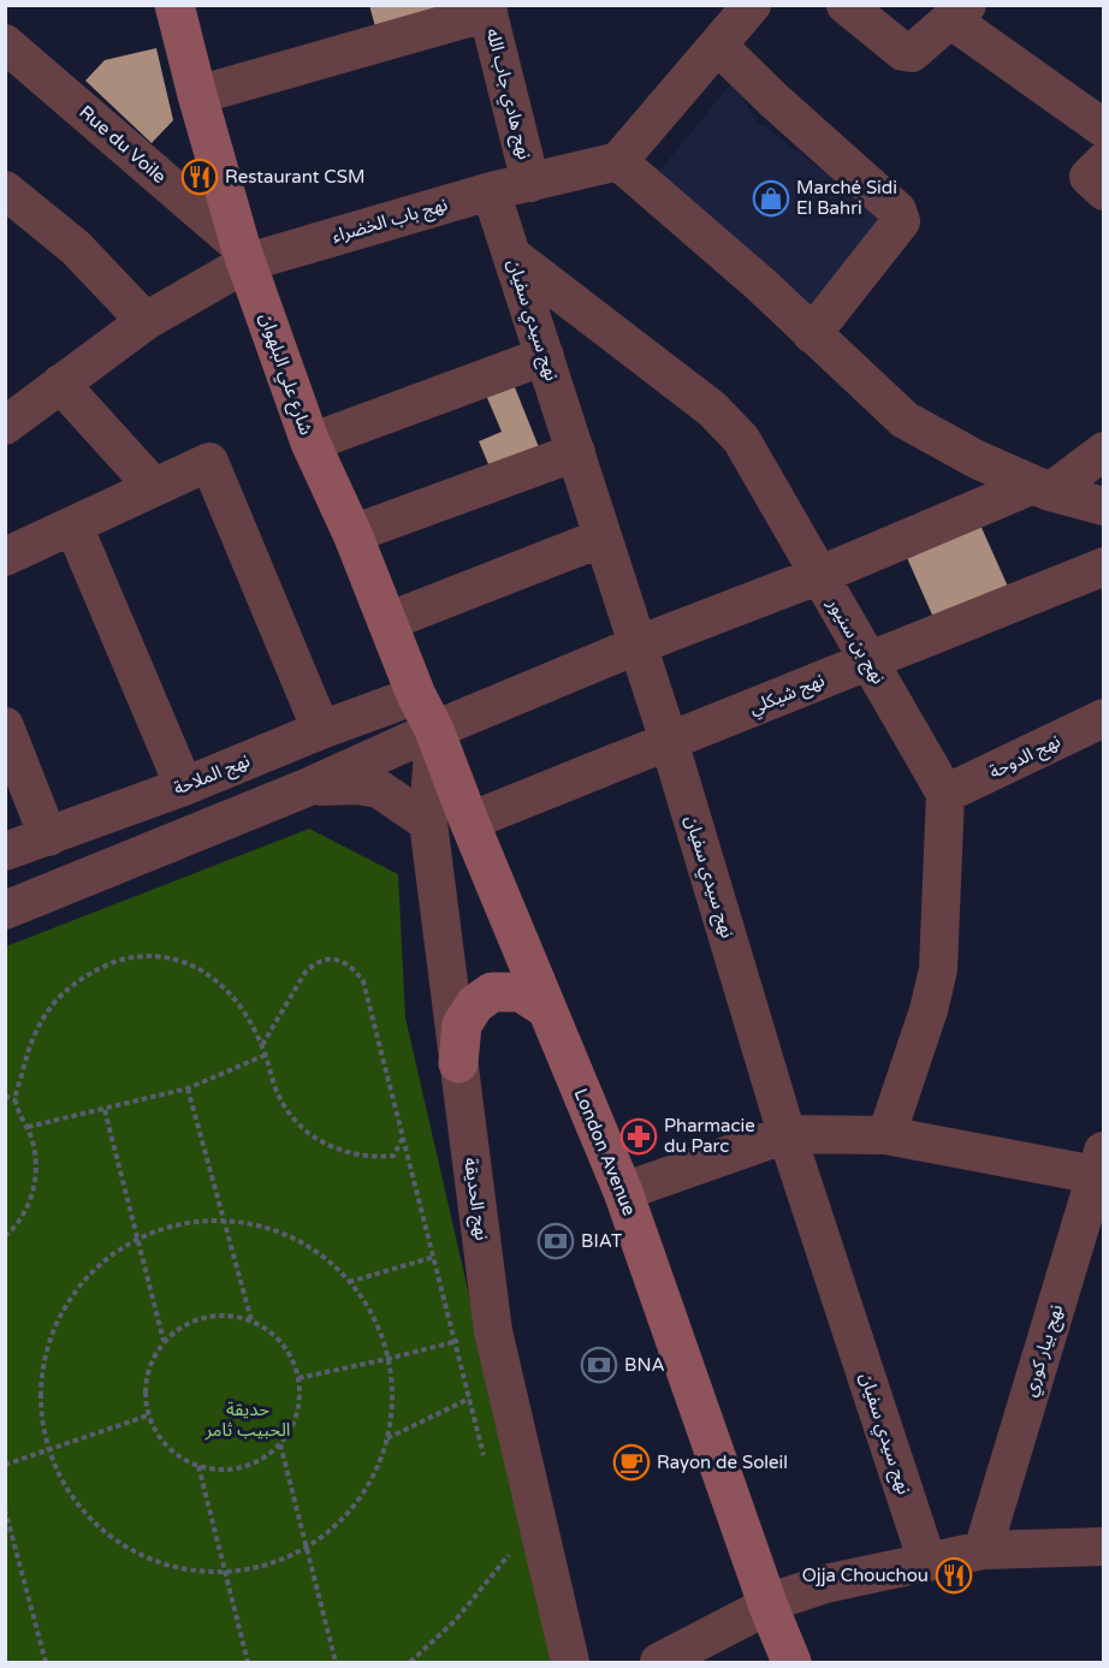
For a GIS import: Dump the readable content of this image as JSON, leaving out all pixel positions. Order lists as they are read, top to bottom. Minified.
{"streets":{"main road":["شارع علي البلهوان","London Avenue"],"street":["نهج هادي جاب الله","Rue du Voile","نهج باب الخضراء","نهج سيدي سفيان","نهج بن سنيور","نهج شيكلي","نهج الدوحة","نهج الملاحة","نهج الحديقة","نهج بيار كوري"]},"crossings":[["نهج هادي جاب الله","نهج باب الخضراء"],["Rue du Voile","نهج باب الخضراء"],["Rue du Voile","شارع علي البلهوان"],["نهج باب الخضراء","نهج سيدي سفيان"],["نهج باب الخضراء","شارع علي البلهوان"],["نهج سيدي سفيان","نهج بن سنيور"],["نهج سيدي سفيان","نهج شيكلي"],["شارع علي البلهوان","نهج الملاحة"],["شارع علي البلهوان","London Avenue"],["شارع علي البلهوان","نهج الحديقة"],["نهج بن سنيور","نهج شيكلي"],["نهج بن سنيور","نهج الدوحة"],["نهج شيكلي","London Avenue"],["London Avenue","نهج الحديقة"]],"parks":["حديقة الحبيب ثامر"],"places":{"restaurant":["Restaurant CSM","Ojja Chouchou"],"shop":["Marché Sidi El Bahri"],"pharmacy":["Pharmacie du Parc"],"bank":["BIAT","BNA"],"cafe":["Rayon de Soleil"]}}
